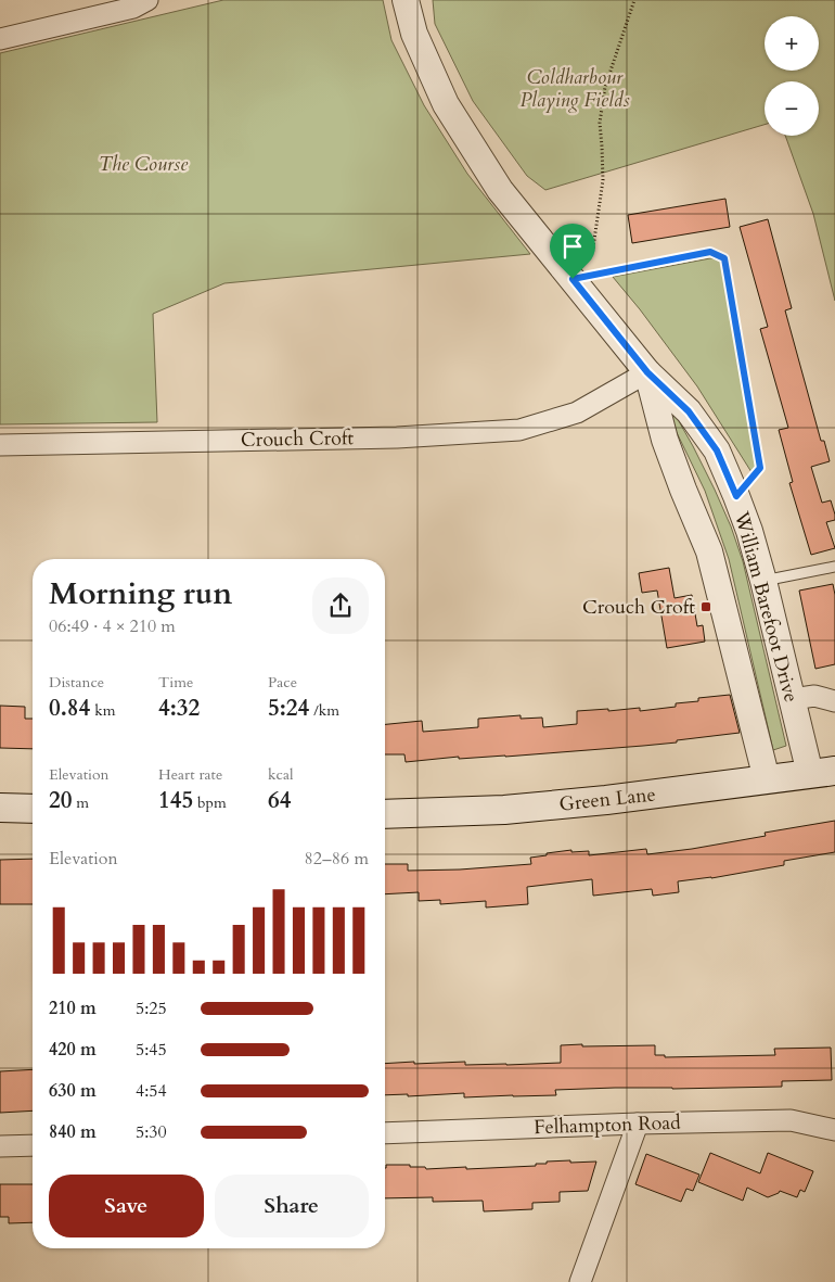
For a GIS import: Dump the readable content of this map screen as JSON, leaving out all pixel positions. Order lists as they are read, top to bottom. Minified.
{"streets":{"main road":["Green Lane"],"street":["Crouch Croft","William Barefoot Drive","Felhampton Road"]},"crossings":[["Crouch Croft","William Barefoot Drive"],["William Barefoot Drive","Green Lane"]],"parks":["Coldharbour Playing Fields","The Course"],"places":{"transit":["Crouch Croft"]},"page":{"map_buttons":["+","−"],"heading":["Morning run","06:49 · 4 × 210 m"],"stats":[["Distance","0.84 km"],["Time","4:32"],["Pace","5:24 /km"],["Elevation","20 m"],["Heart rate","145 bpm"],["kcal","64"]],"chart":["Elevation","82–86 m"],"list":[{"name":"210 m","note":"5:25"},{"name":"420 m","note":"5:45"},{"name":"630 m","note":"4:54"},{"name":"840 m","note":"5:30"}],"buttons":["Save","Share"]}}
